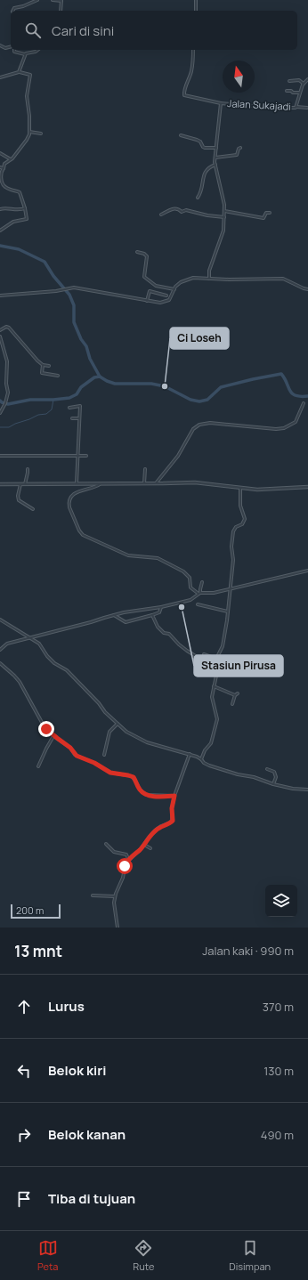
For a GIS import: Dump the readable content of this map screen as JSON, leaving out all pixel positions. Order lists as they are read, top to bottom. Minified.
{"streets":{"street":["Jalan Sukajadi"]},"places":["Ci Loseh","Stasiun Pirusa"],"scale_bar":"200 m","north":"top","page":{"search":"Cari di sini","scale":"200 m","heading":["13 mnt","Jalan kaki · 990 m"],"list":[["Lurus","370 m"],["Belok kiri","130 m"],["Belok kanan","490 m"],"Tiba di tujuan"],"nav":["Peta","Rute","Disimpan"]}}
